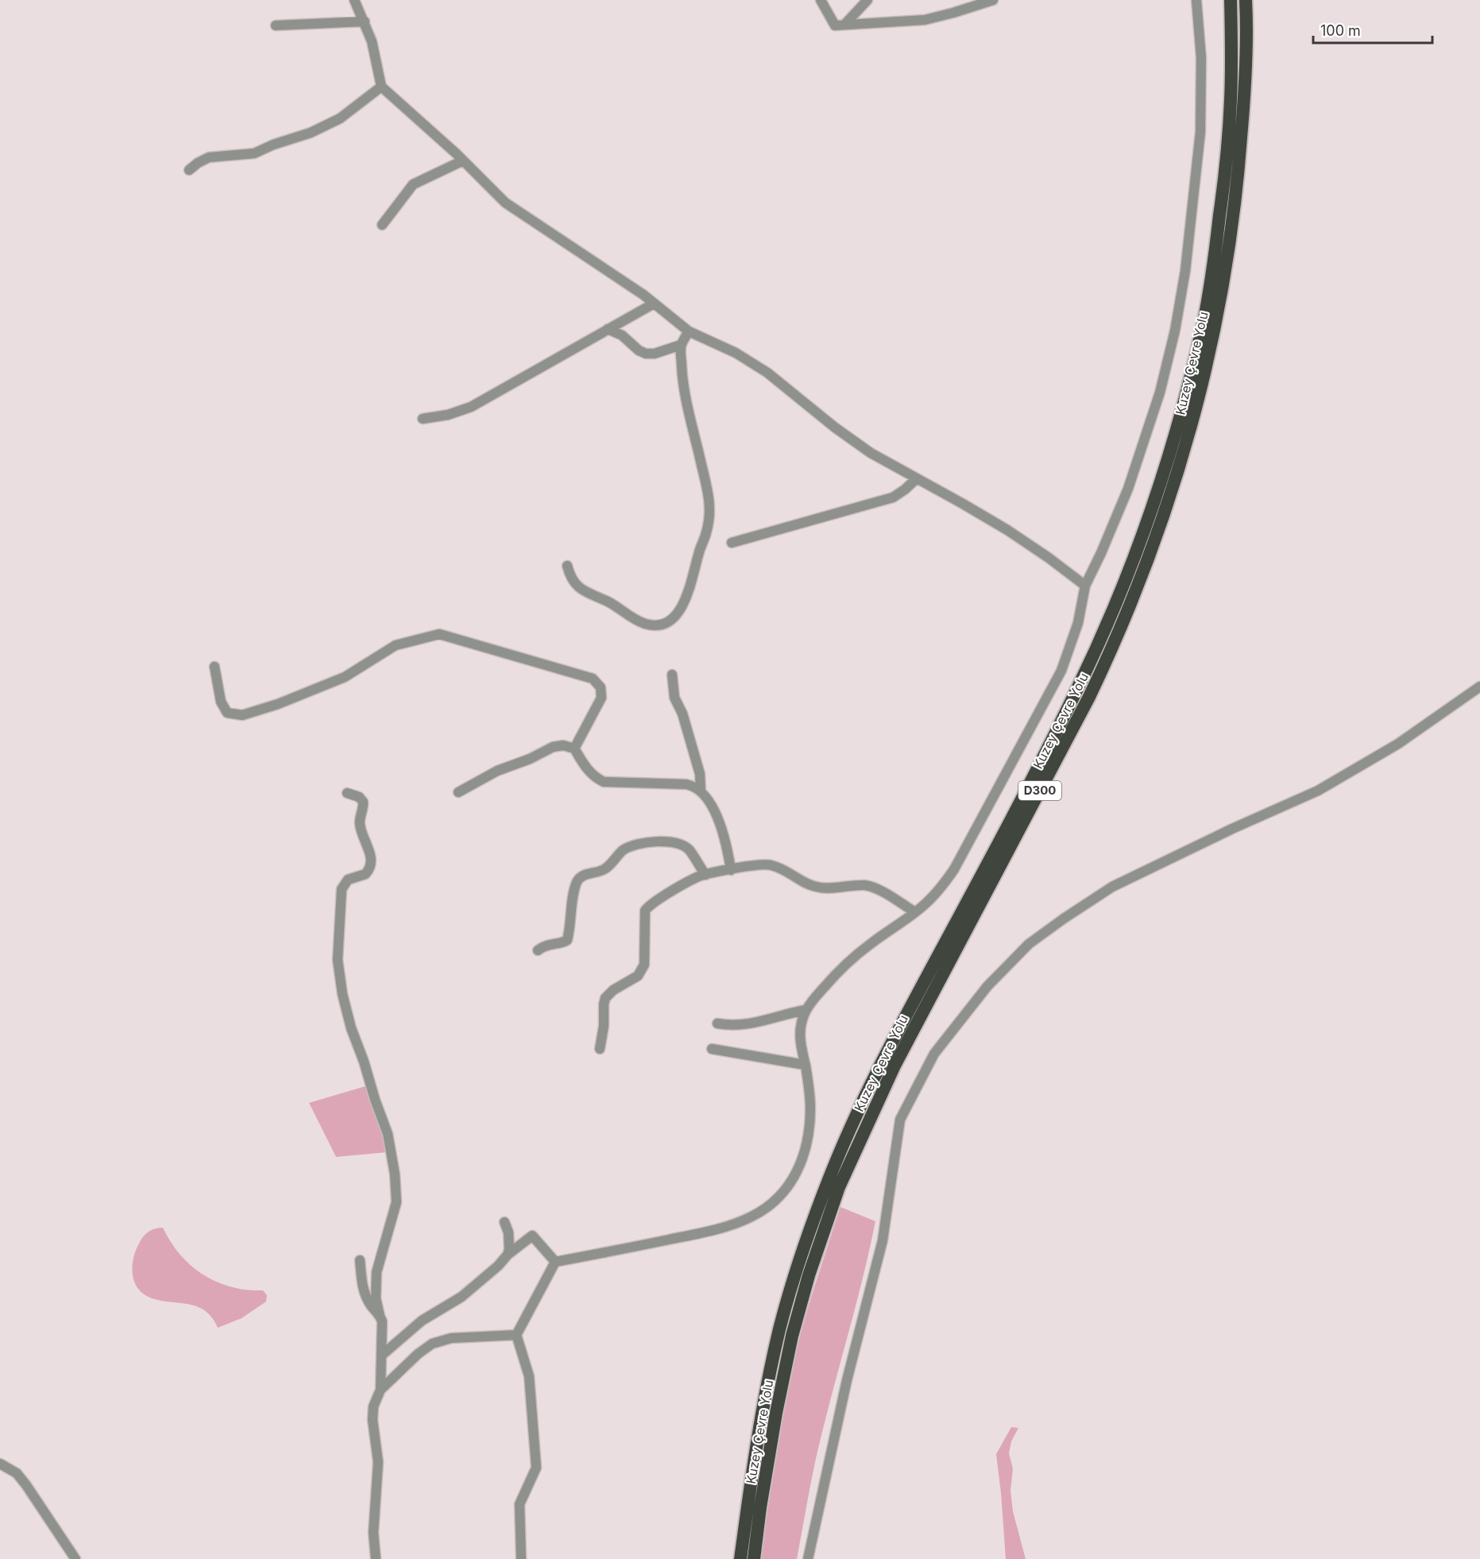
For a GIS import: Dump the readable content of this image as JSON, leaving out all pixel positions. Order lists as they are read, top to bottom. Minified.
{"streets":{"highway":["Kuzey Çevre Yolu","D300"]},"scale_bar":"100 m"}
